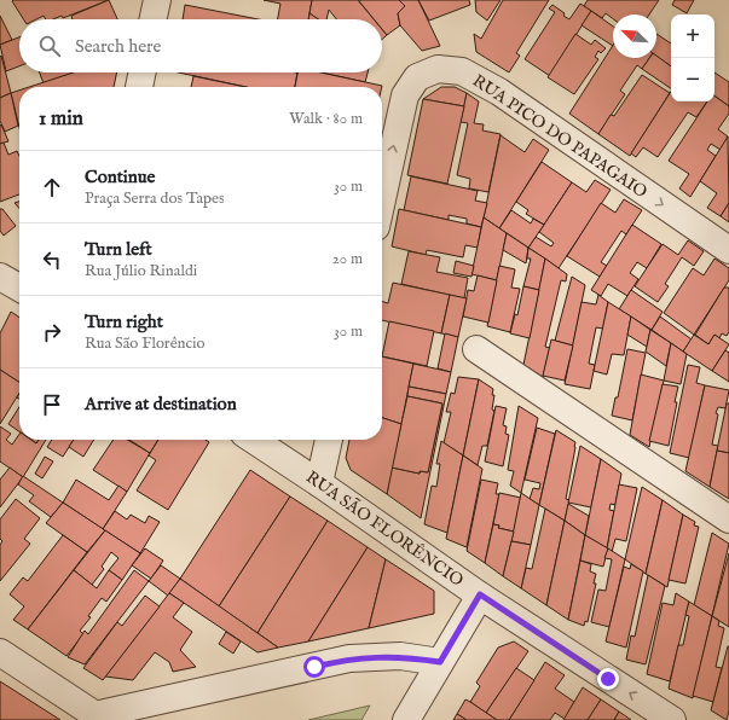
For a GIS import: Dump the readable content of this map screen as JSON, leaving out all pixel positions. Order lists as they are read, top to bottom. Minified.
{"streets":{"street":["RUA PICO DO PAPAGAIO","RUA SÃO FLORÊNCIO"]},"north":"top left","page":{"map_buttons":["+","−"],"search":"Search here","heading":["1 min","Walk · 80 m"],"list":[["Continue","Praça Serra dos Tapes","30 m"],["Turn left","Rua Júlio Rinaldi","20 m"],["Turn right","Rua São Florêncio","30 m"],"Arrive at destination"]}}
